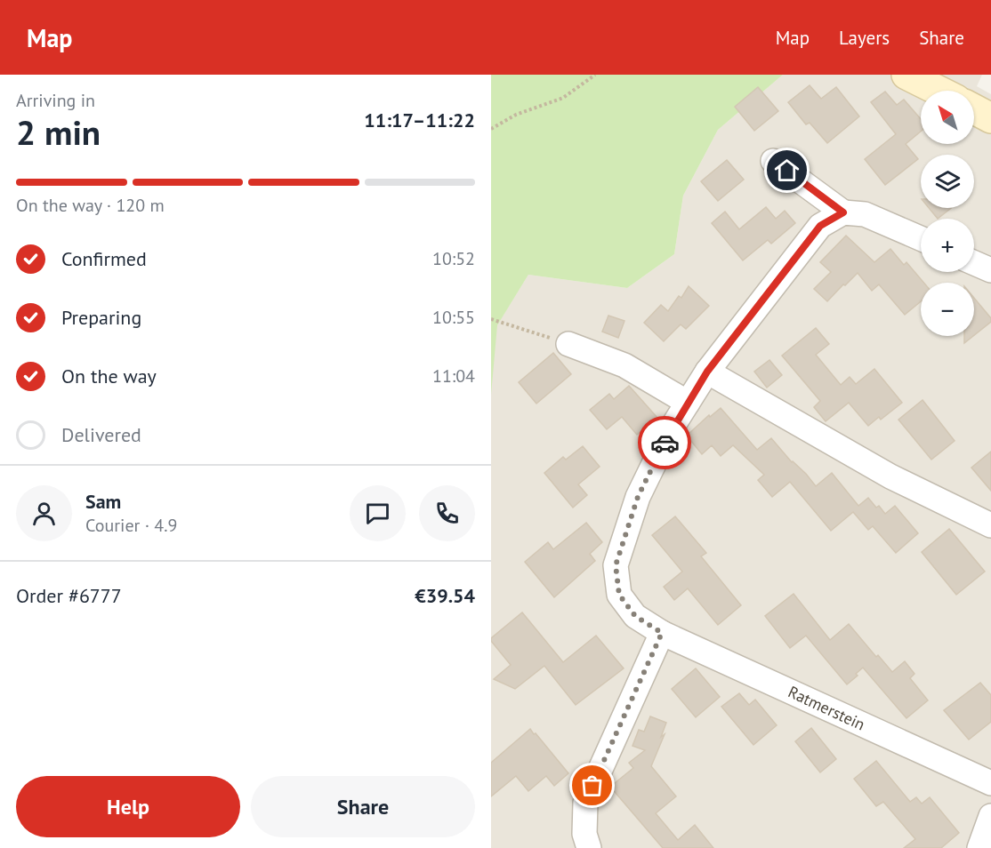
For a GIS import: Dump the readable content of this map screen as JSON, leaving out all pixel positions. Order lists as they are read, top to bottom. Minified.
{"streets":{"street":["Ratmerstein"]},"north":"top left","page":{"header":"Map","nav":["Map","Layers","Share"],"heading":["2 min","Arriving in","11:17–11:22"],"panel":["Sam","Courier · 4.9","Order #6777","€39.54"],"map_buttons":["+","−"],"bar":"On the way · 120 m","list":[["Confirmed","10:52"],["Preparing","10:55"],["On the way","11:04"],"Delivered"],"buttons":["Help","Share"]}}
